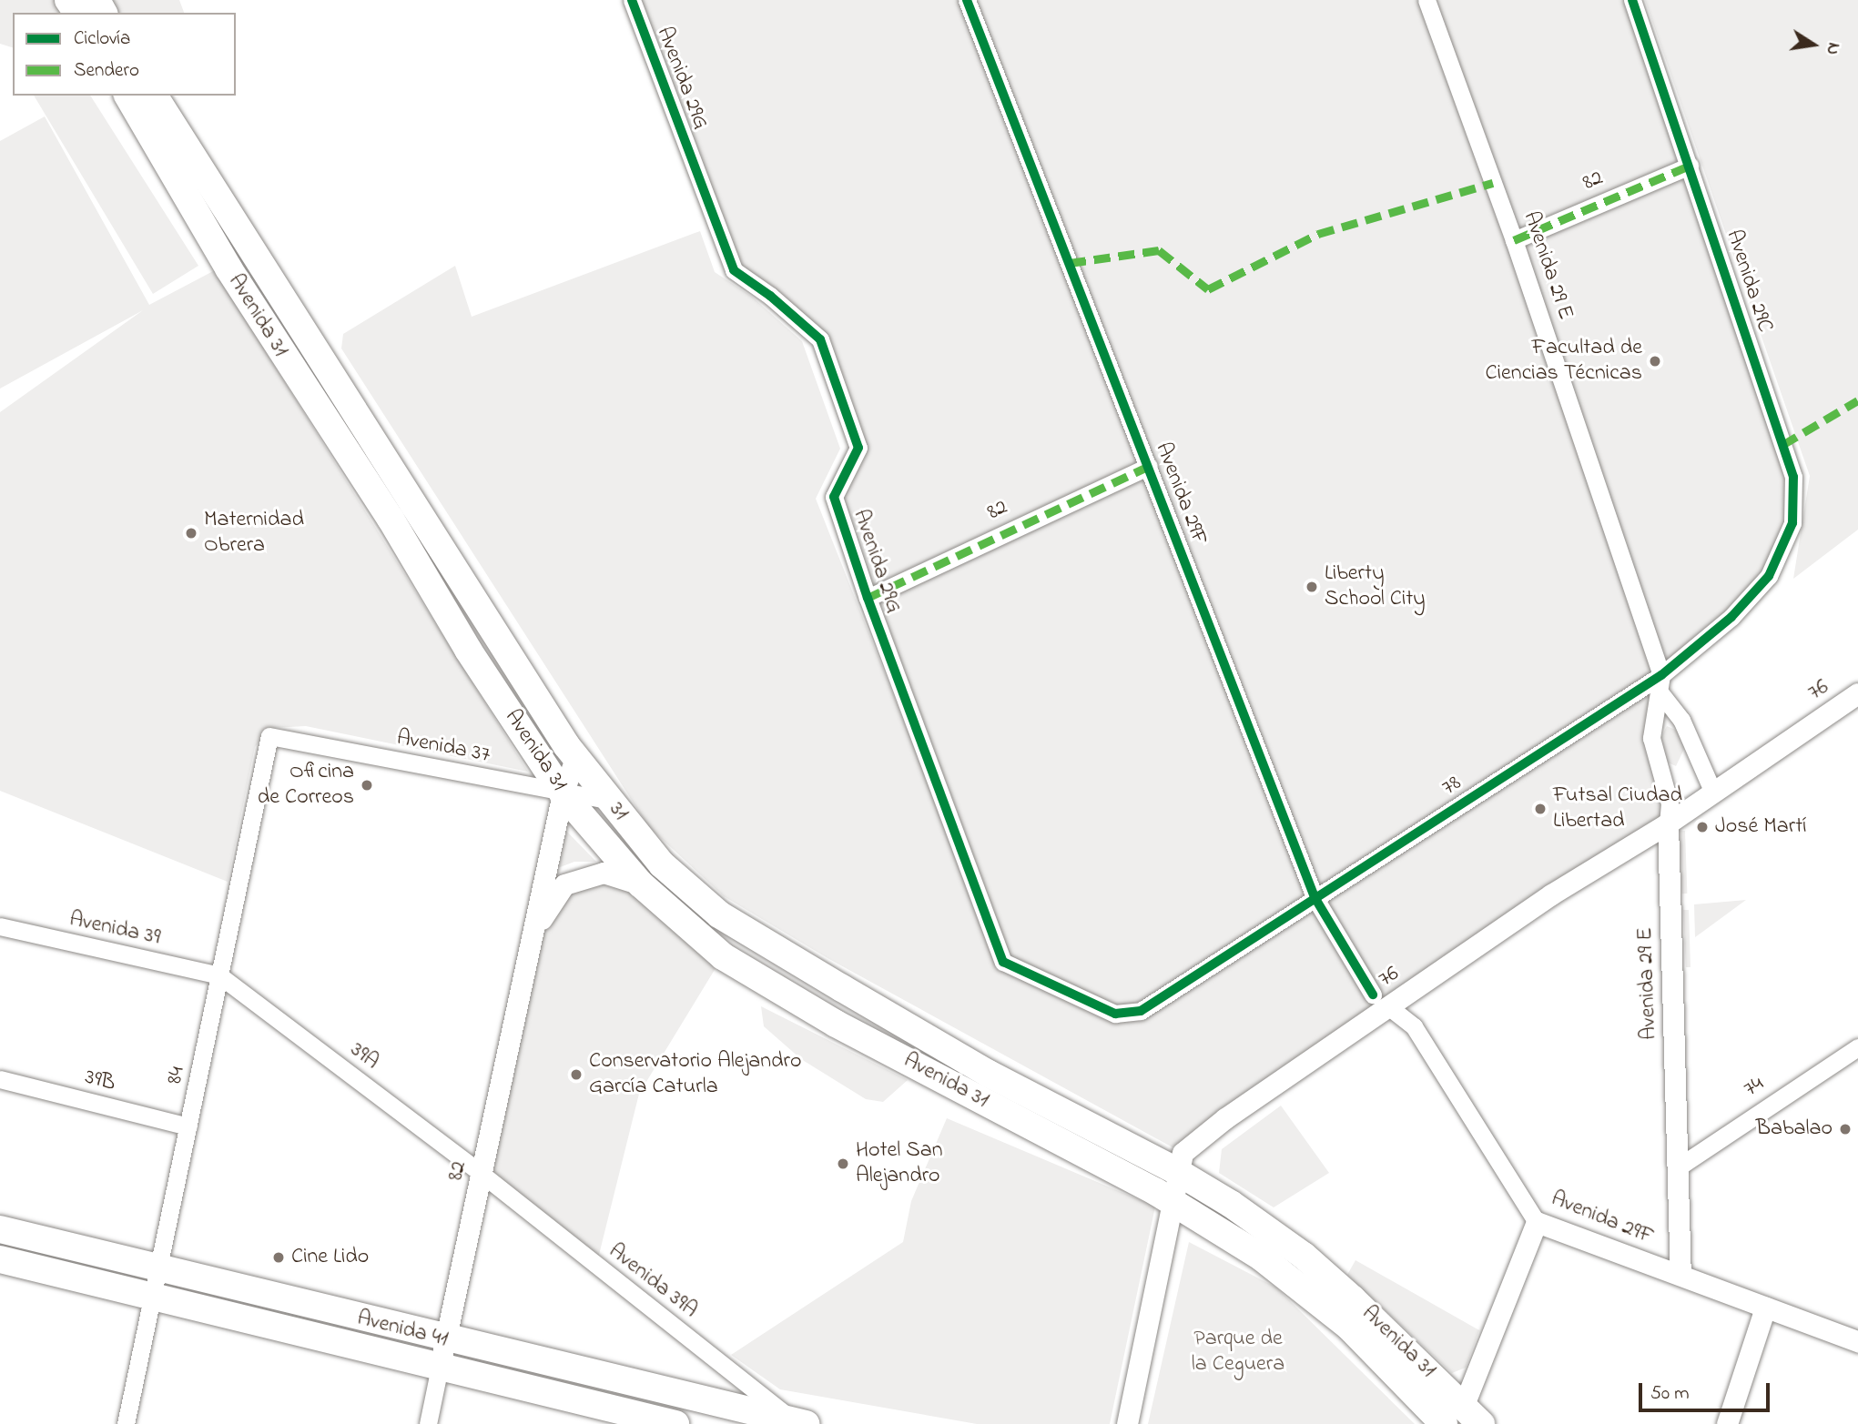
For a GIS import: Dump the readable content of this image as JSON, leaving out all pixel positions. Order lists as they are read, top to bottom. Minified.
{"streets":{"main road":["Avenida 31","31","Avenida 41"],"street":["Avenida 29G","82","Avenida 29 E","Avenida 29C","Avenida 29F","76","Avenida 37","78","Avenida 39","39A","84","39B","74","Avenida 39A"]},"crossings":[["Avenida 29G","82"],["Avenida 29G","78"],["82","Avenida 29 E"],["82","Avenida 29C"],["82","Avenida 31"],["82","Avenida 29F"],["82","Avenida 37"],["82","31"],["82","39A"],["82","Avenida 39A"],["82","Avenida 41"],["Avenida 29 E","Avenida 29F"],["Avenida 29 E","76"],["Avenida 29 E","78"],["Avenida 29 E","74"],["Avenida 29C","78"],["Avenida 31","76"],["Avenida 31","Avenida 37"],["Avenida 31","31"],["Avenida 29F","76"],["Avenida 29F","78"],["Avenida 37","31"],["Avenida 37","84"],["Avenida 39","39A"],["Avenida 39","84"],["39A","84"],["39A","Avenida 39A"],["84","39B"],["84","Avenida 41"],["Avenida 39A","Avenida 41"]],"parks":["Parque de la Ceguera"],"places":["Facultad de Ciencias Técnicas","Maternidad Obrera","Liberty School City","Oficina de Correos","Futsal Ciudad Libertad","José Martí","Conservatorio Alejandro García Caturla","Babalao","Hotel San Alejandro","Cine Lido"],"legend":["Ciclovía","Sendero"],"scale_bar":"50 m","north":"right"}
